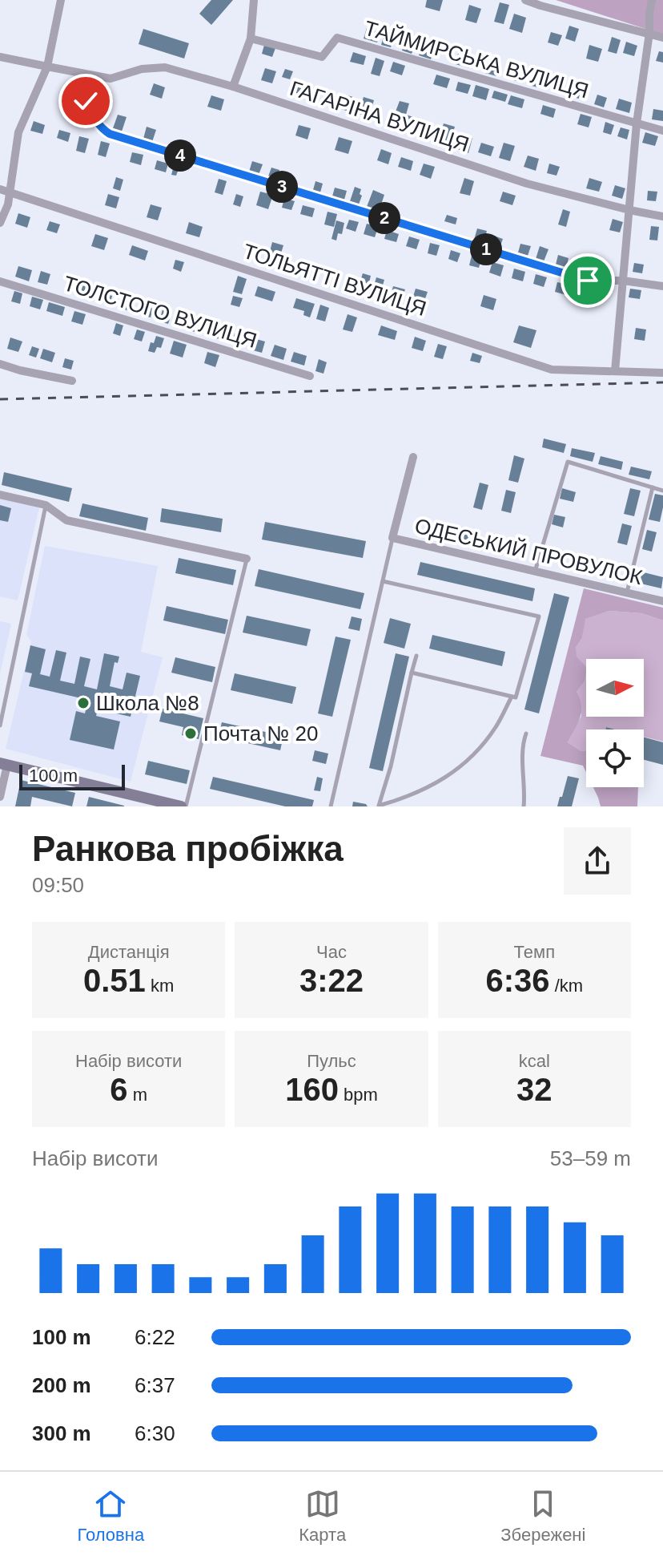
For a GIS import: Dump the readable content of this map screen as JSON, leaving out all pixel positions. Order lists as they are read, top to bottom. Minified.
{"streets":{"street":["ТАЙМИРСЬКА ВУЛИЦЯ","ГАГАРІНА ВУЛИЦЯ","ТОЛЬЯТТІ ВУЛИЦЯ","ТОЛСТОГО ВУЛИЦЯ","ОДЕСЬКИЙ ПРОВУЛОК"]},"places":["Школа №8","Почта № 20"],"scale_bar":"100 m","north":"right","page":{"pins":["4","3","2","1"],"scale":"100 m","heading":["Ранкова пробіжка","09:50"],"stats":[["Дистанція","0.51 km"],["Час","3:22"],["Темп","6:36 /km"],["Набір висоти","6 m"],["Пульс","160 bpm"],["kcal","32"]],"chart":["Набір висоти","53–59 m"],"list":[{"name":"100 m","note":"6:22"},{"name":"200 m","note":"6:37"},{"name":"300 m","note":"6:30"}],"tabs":["Головна","Карта","Збережені"]}}
